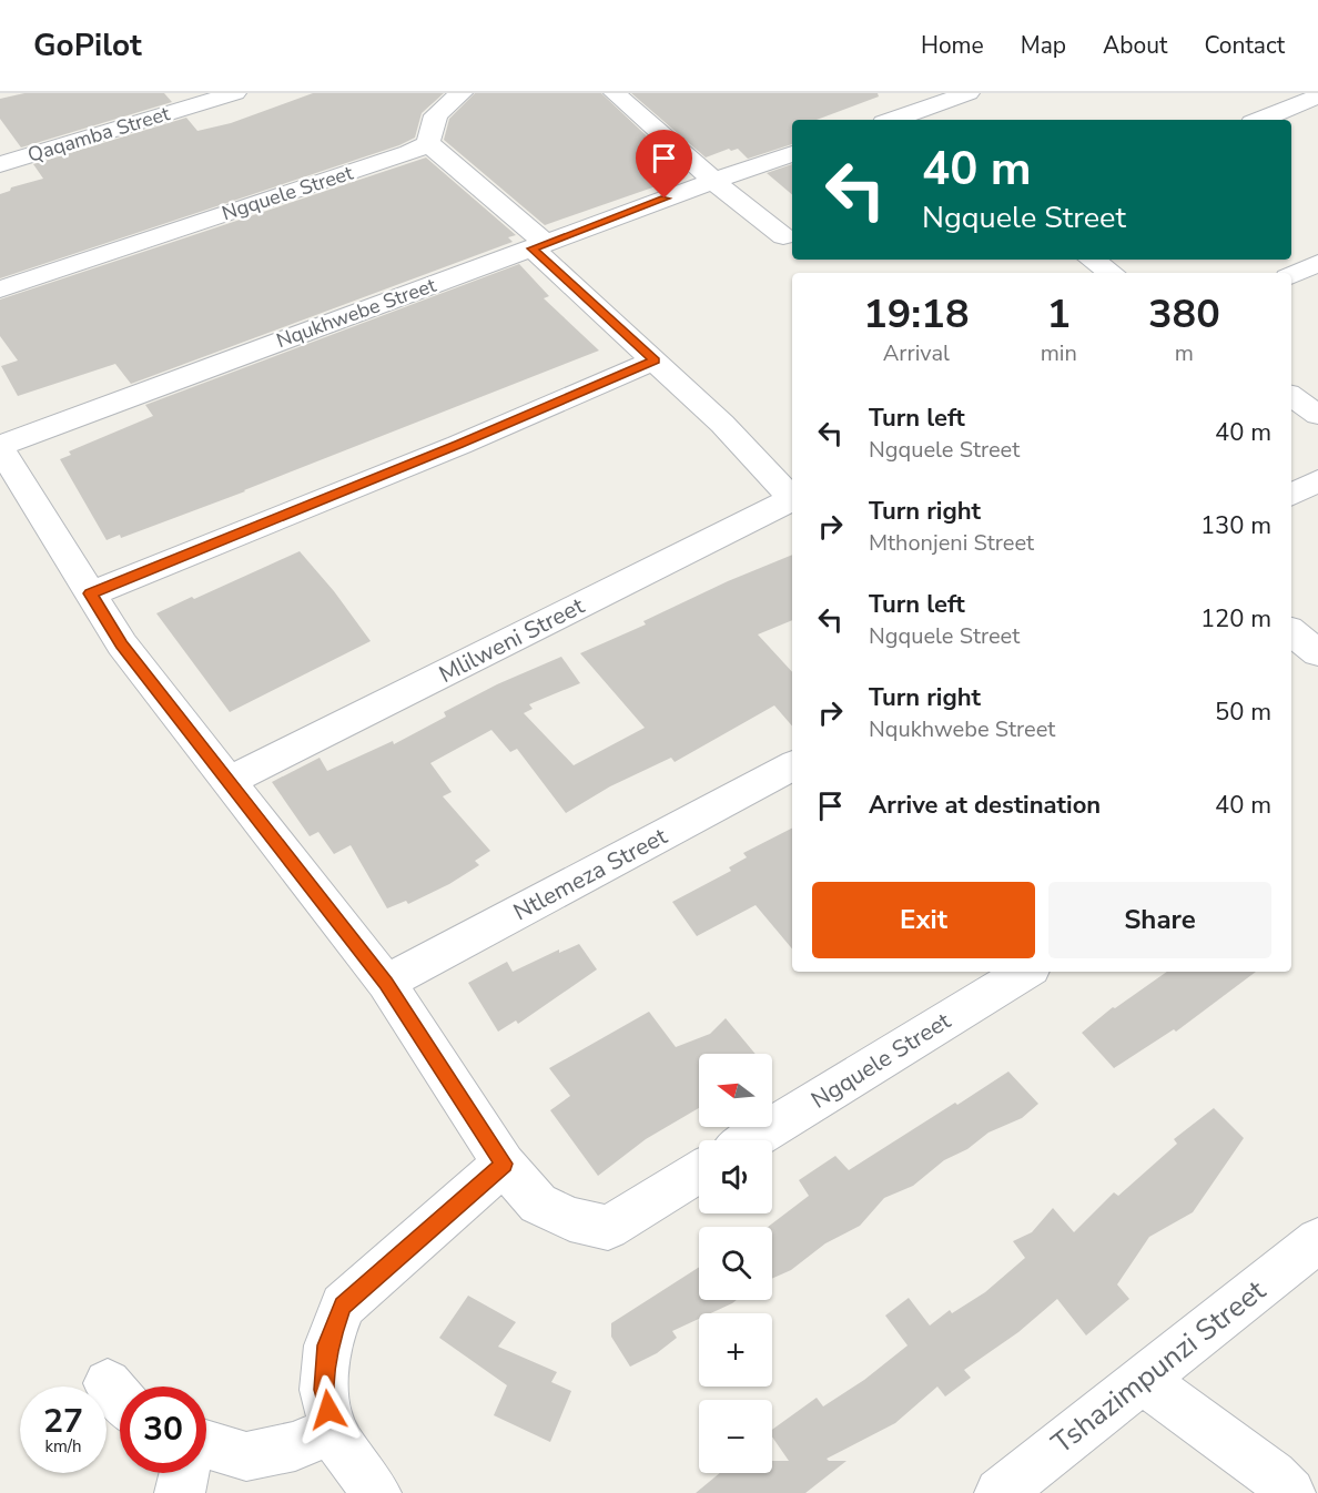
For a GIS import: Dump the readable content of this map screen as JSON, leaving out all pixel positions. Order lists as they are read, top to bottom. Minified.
{"streets":{"street":["Qaqamba Street","Ngquele Street","Nqukhwebe Street","Mlilweni Street","Ntlemeza Street","Tshazimpunzi Street"]},"north":"left","page":{"header":"GoPilot","nav":["Home","Map","About","Contact"],"turn":["40 m","Ngquele Street"],"eta":["19:18","Arrival","1","min","380","m"],"list":[{"name":"Turn left","note":"Ngquele Street","value":"40 m"},{"name":"Turn right","note":"Mthonjeni Street","value":"130 m"},{"name":"Turn left","note":"Ngquele Street","value":"120 m"},{"name":"Turn right","note":"Nqukhwebe Street","value":"50 m"},{"name":"Arrive at destination","value":"40 m"}],"buttons":["Exit","Share"],"map_buttons":["+","−"],"speed":"27 km/h","limit":"30"}}
